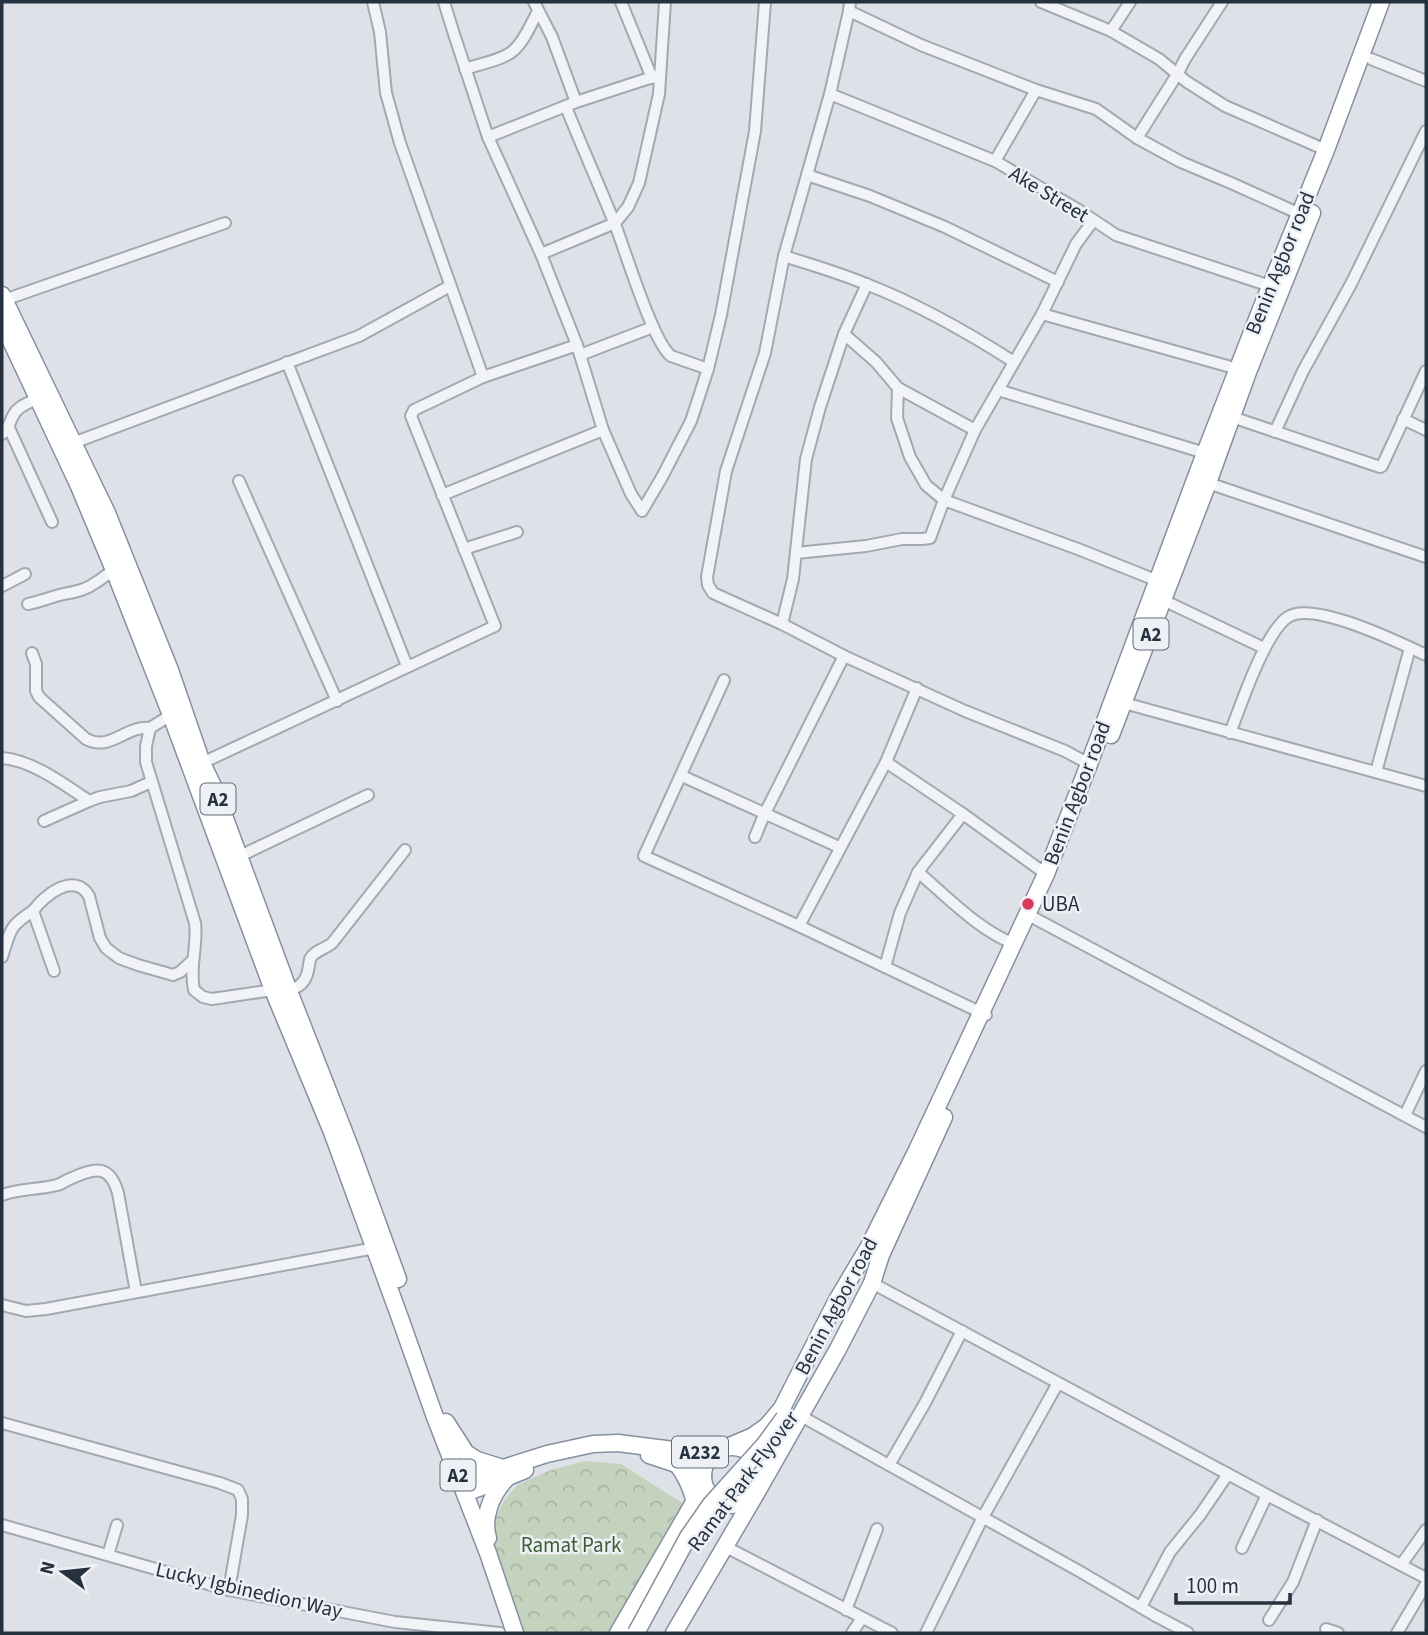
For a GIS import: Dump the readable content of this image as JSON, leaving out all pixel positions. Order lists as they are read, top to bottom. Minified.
{"streets":{"highway":["Benin Agbor road","A2","A232","Ramat Park Flyover"],"street":["Ake Street","Lucky Igbinedion Way"]},"crossings":[["Ake Street","Benin Agbor road"],["Benin Agbor road","Ramat Park Flyover"]],"parks":["Ramat Park"],"places":["UBA"],"scale_bar":"100 m","north":"left"}
